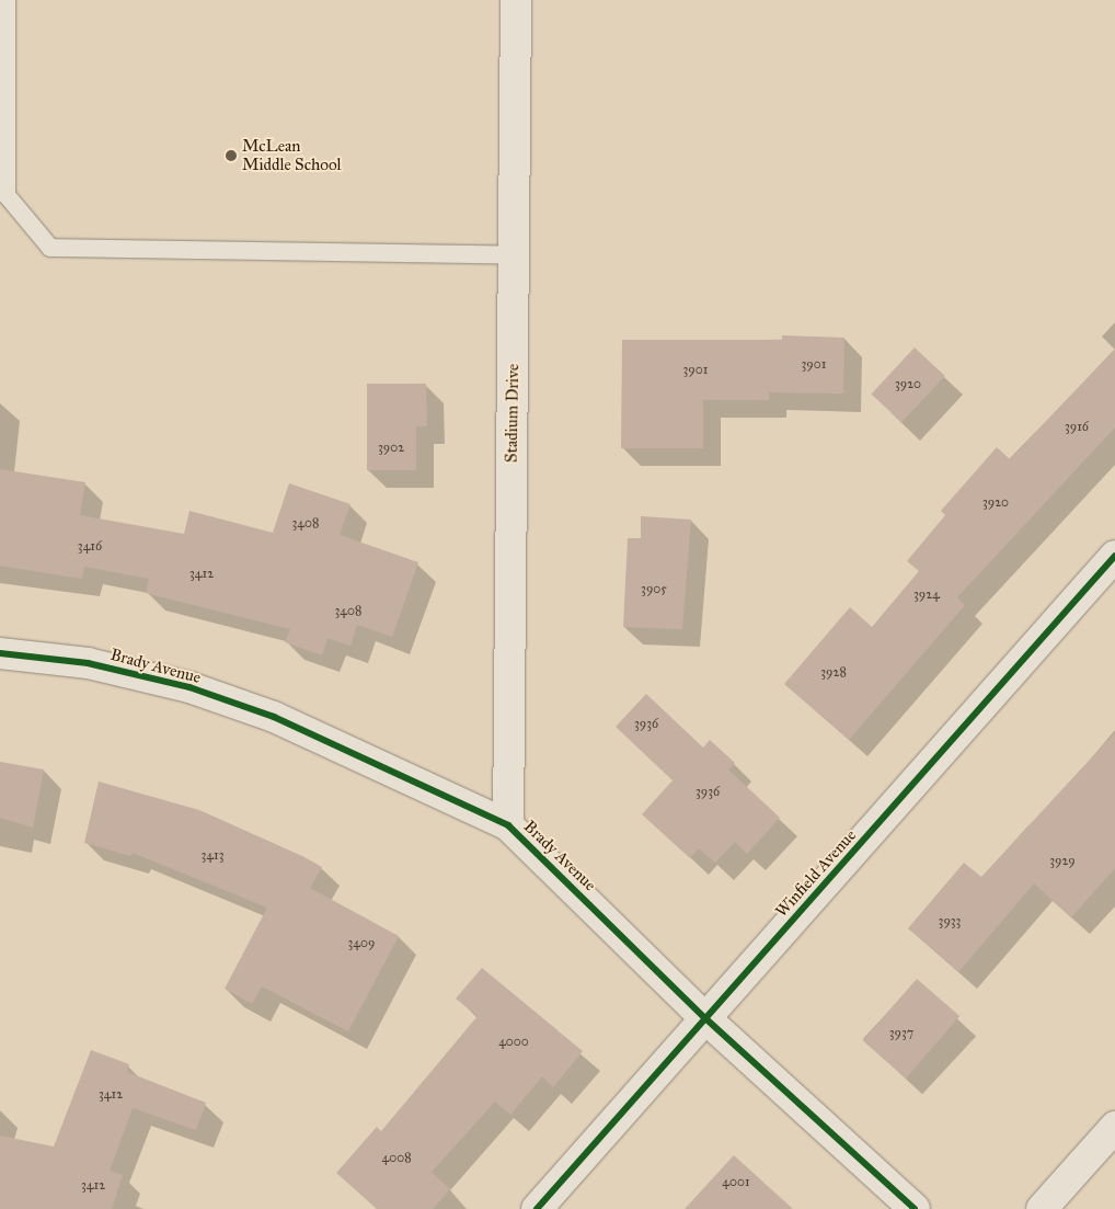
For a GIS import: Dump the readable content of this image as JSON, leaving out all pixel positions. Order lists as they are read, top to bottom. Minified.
{"streets":{"street":["Stadium Drive","Brady Avenue","Winfield Avenue"]},"crossings":[["Stadium Drive","Brady Avenue"],["Brady Avenue","Winfield Avenue"]],"places":["McLean Middle School"],"house_numbers":["3901","3901","3920","3916","3902","3920","3408","3416","3412","3905","3924","3408","3928","3936","3936","3413","3929","3933","3409","3937","4000","3412","4008","4001","3412"]}
